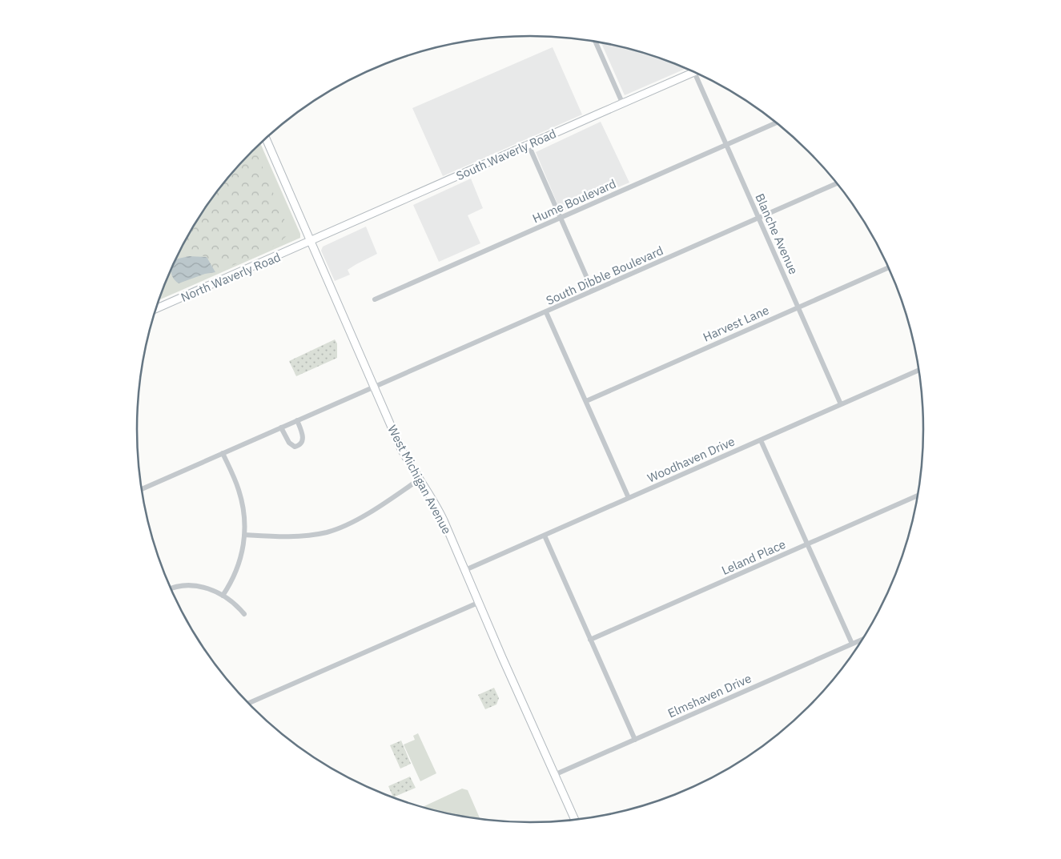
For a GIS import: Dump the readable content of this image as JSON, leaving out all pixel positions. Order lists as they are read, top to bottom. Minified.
{"streets":{"street":["South Waverly Road","Hume Boulevard","Blanche Avenue","South Dibble Boulevard","North Waverly Road","Harvest Lane","Woodhaven Drive","West Michigan Avenue","Leland Place","Elmshaven Drive"]},"crossings":[["South Waverly Road","Blanche Avenue"],["South Waverly Road","North Waverly Road"],["South Waverly Road","West Michigan Avenue"],["Hume Boulevard","Blanche Avenue"],["Blanche Avenue","South Dibble Boulevard"],["Blanche Avenue","Harvest Lane"],["Blanche Avenue","Woodhaven Drive"],["South Dibble Boulevard","West Michigan Avenue"],["North Waverly Road","West Michigan Avenue"],["Woodhaven Drive","West Michigan Avenue"],["West Michigan Avenue","Elmshaven Drive"]]}
